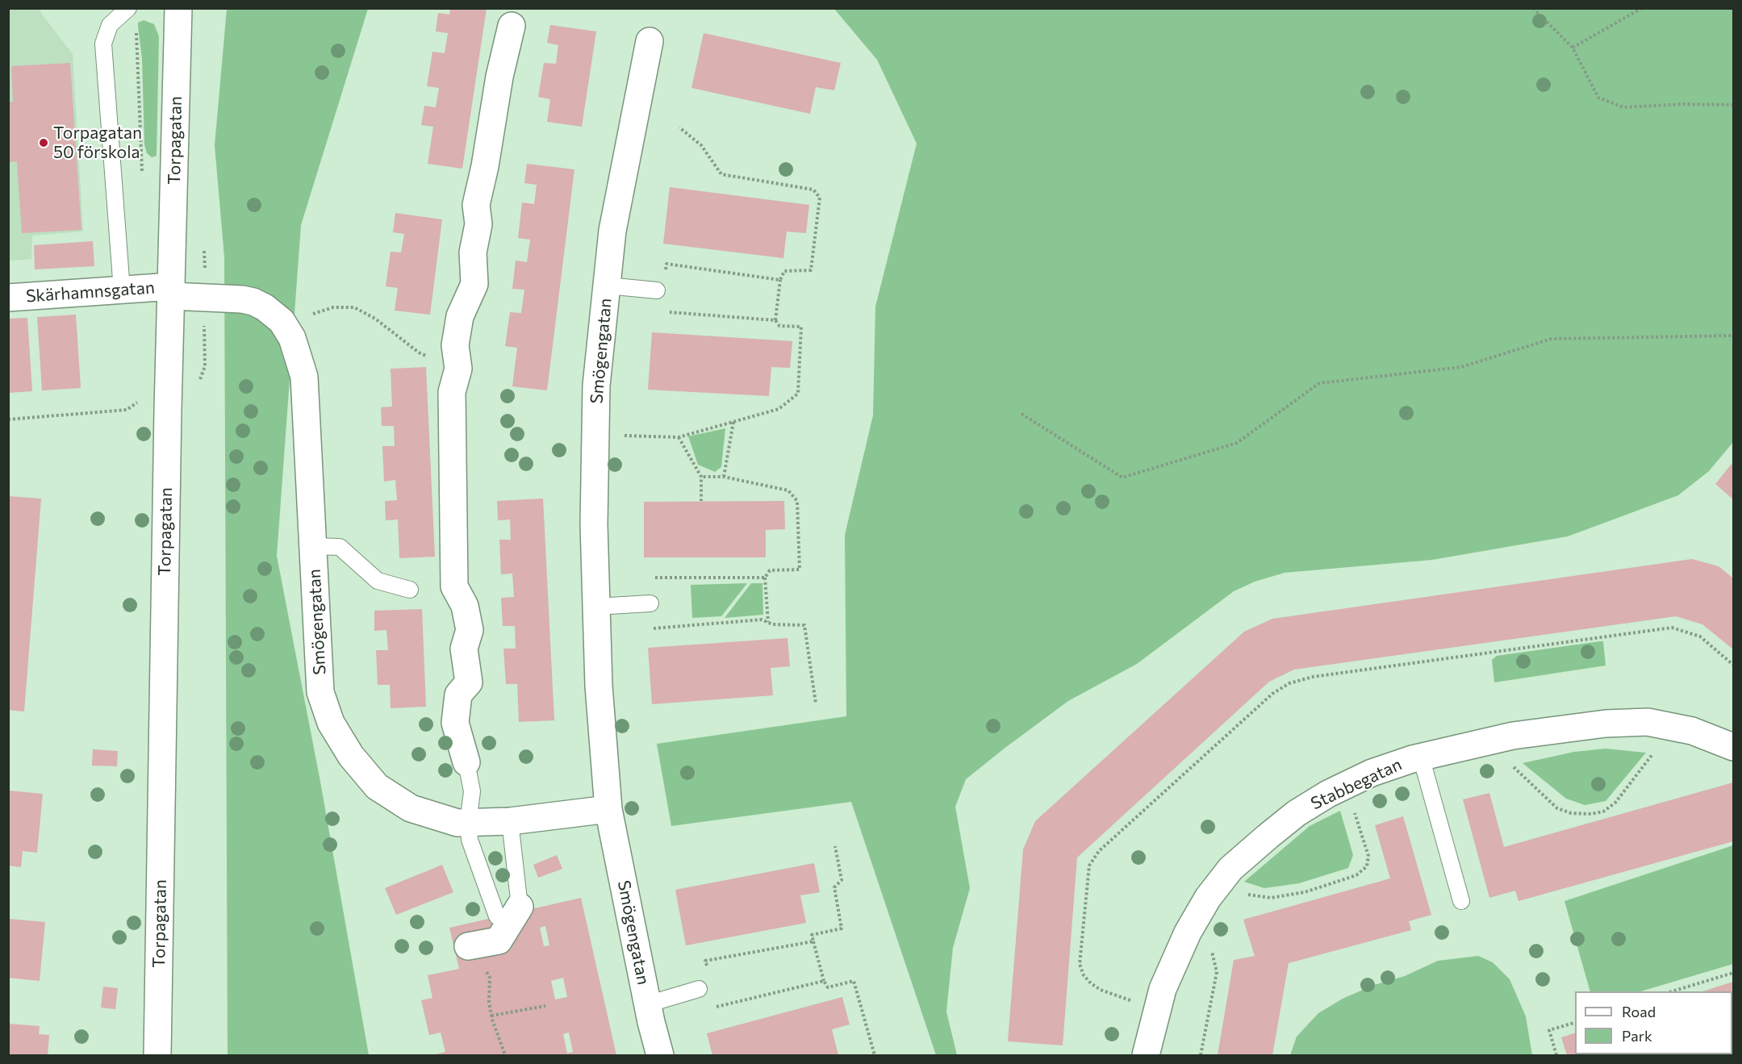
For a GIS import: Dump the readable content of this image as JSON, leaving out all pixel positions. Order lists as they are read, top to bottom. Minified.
{"streets":{"street":["Torpagatan","Skärhamnsgatan","Smögengatan","Stabbegatan"]},"crossings":[["Torpagatan","Skärhamnsgatan"],["Torpagatan","Smögengatan"],["Skärhamnsgatan","Smögengatan"]],"places":["Torpagatan 50 förskola"],"legend":["Road","Park"]}
